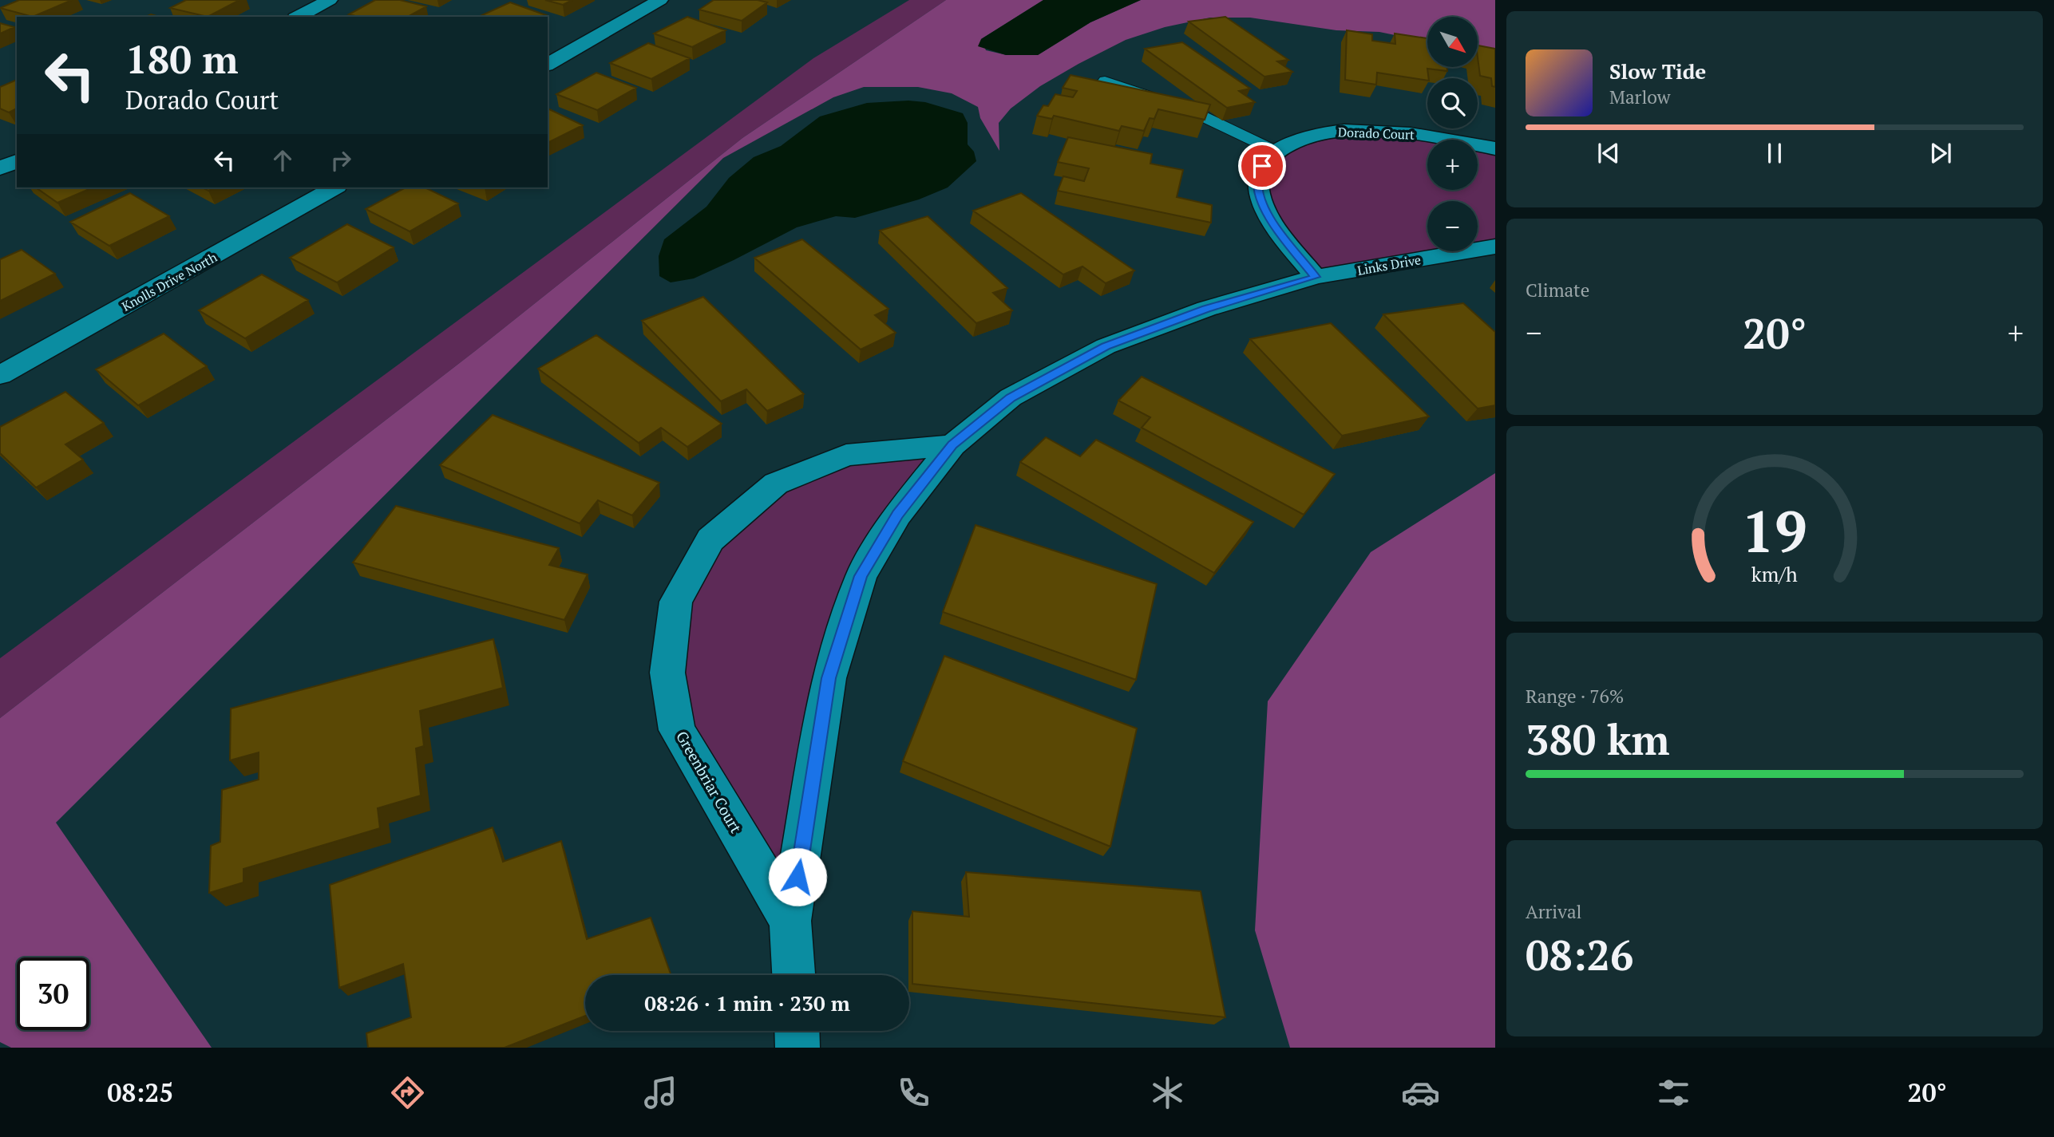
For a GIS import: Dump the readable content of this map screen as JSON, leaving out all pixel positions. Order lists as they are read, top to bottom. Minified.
{"streets":{"street":["Dorado Court","Links Drive","Knolls Drive North","Greenbriar Court"]},"crossings":[["Links Drive","Greenbriar Court"]],"north":"bottom right","page":{"map_buttons":["+","−"],"turn":["180 m","Dorado Court"],"song":["Slow Tide","Marlow"],"tile":["Climate",["Range · 76%","380 km"],["Arrival","08:26"]],"heat":["−","20°","+"],"limit":"30","trip":"08:26 · 1 min · 230 m","tabs":["08:25","20°"],"gauge":["19","km/h"]}}
